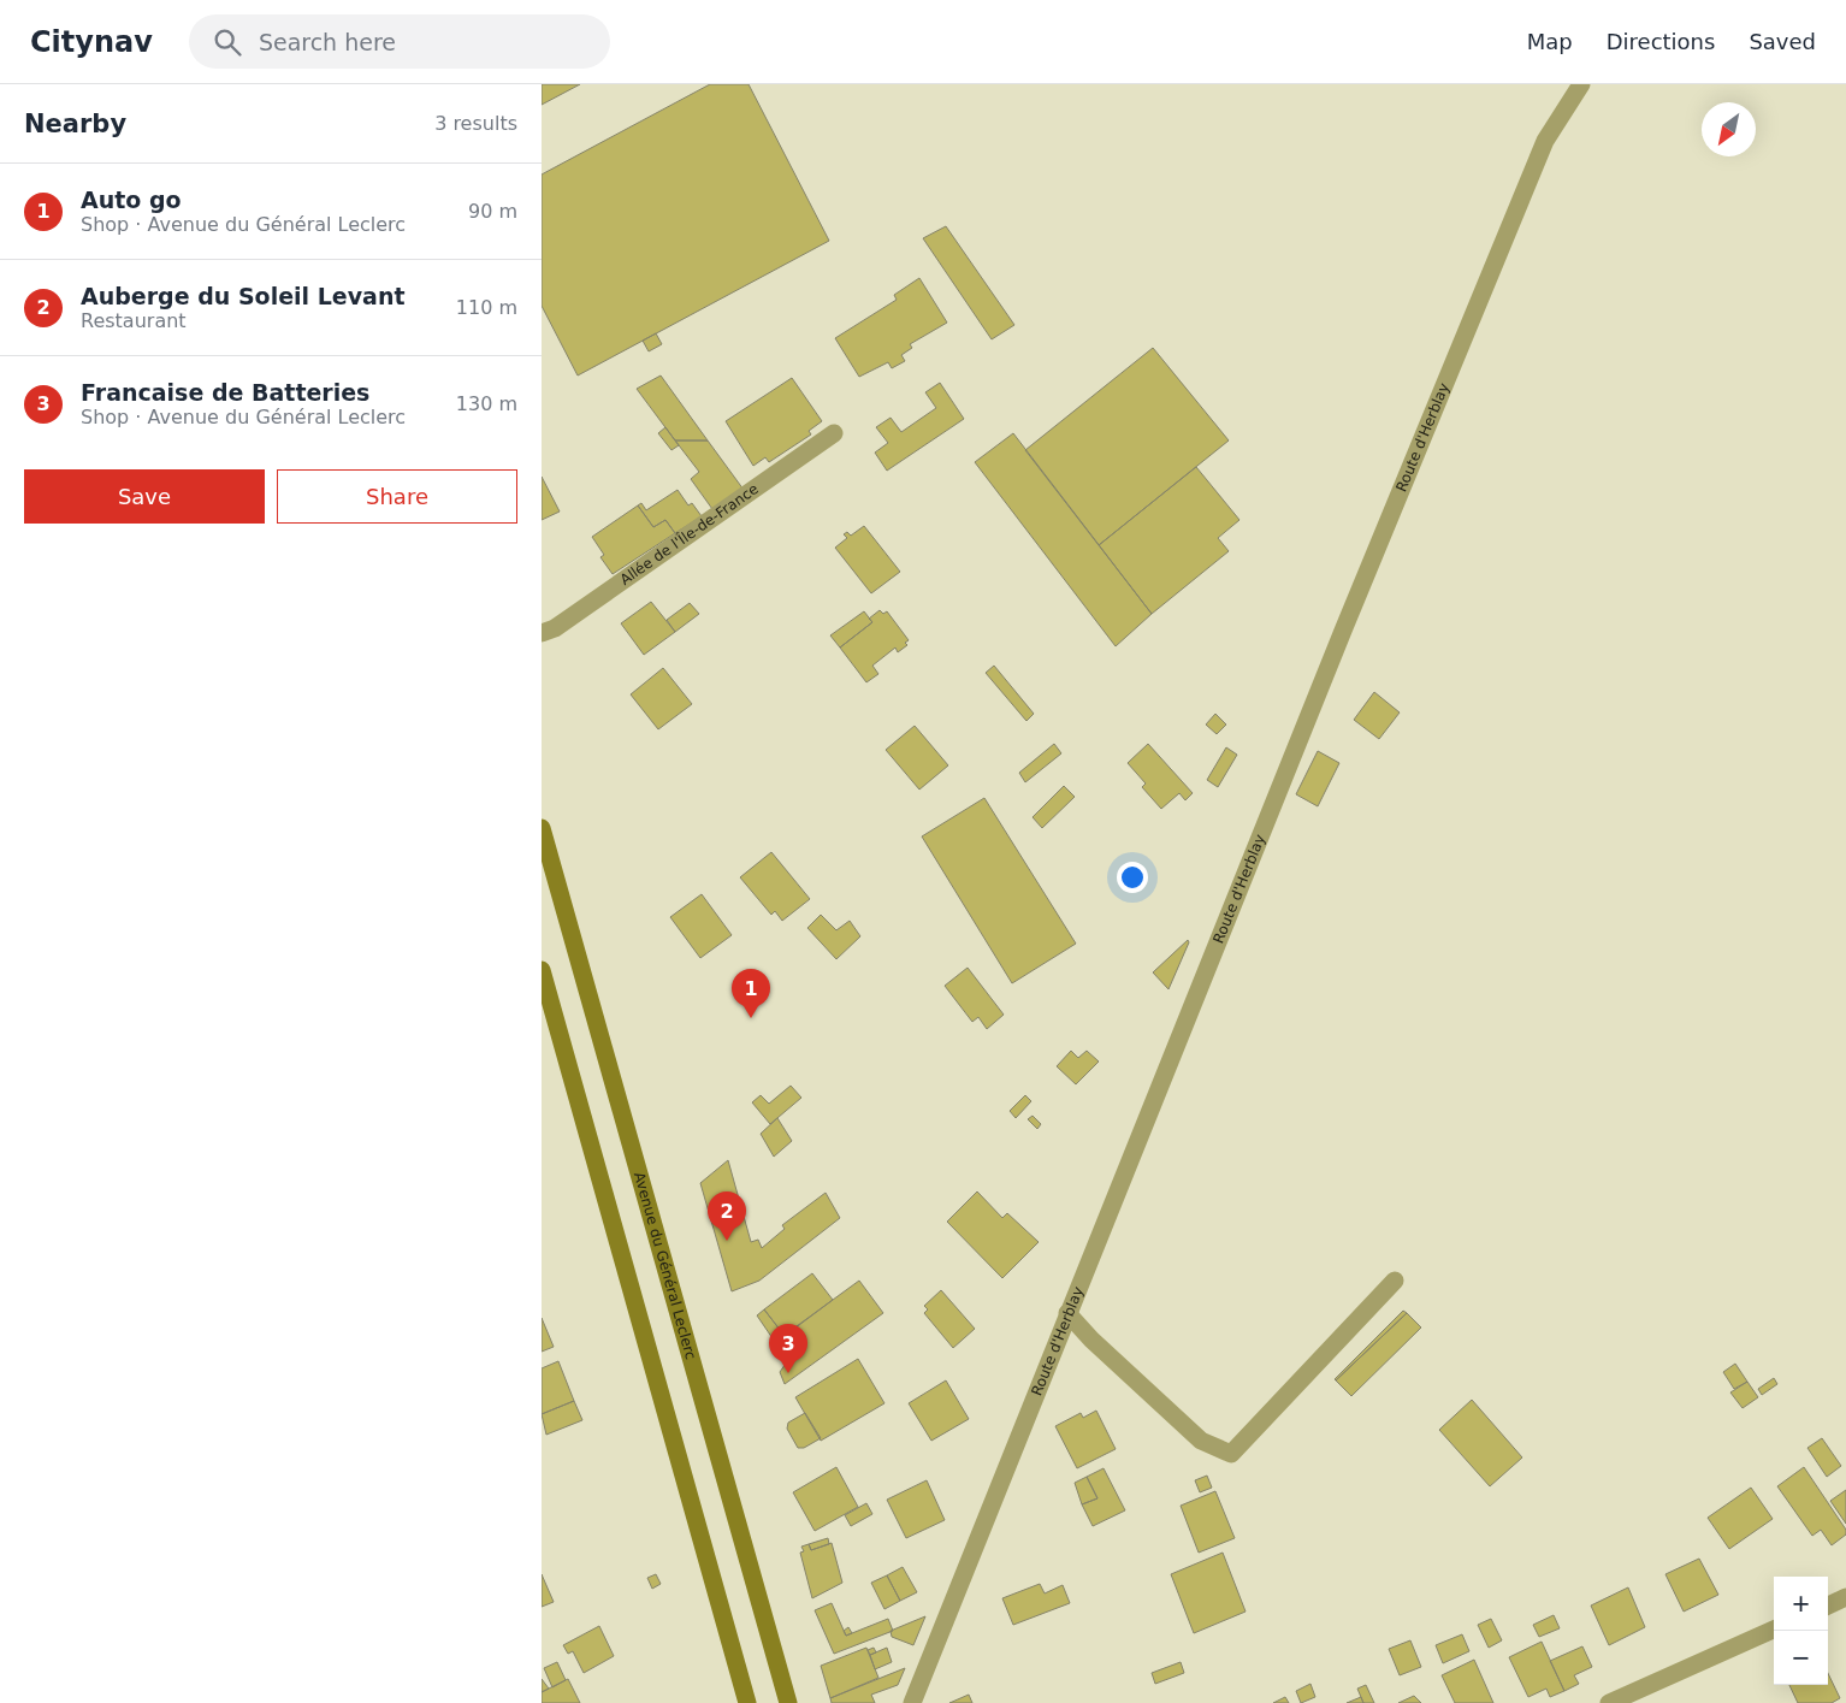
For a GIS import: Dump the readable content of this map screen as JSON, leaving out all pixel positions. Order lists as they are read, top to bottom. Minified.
{"streets":{"main road":["Avenue du Général Leclerc"],"street":["Route d'Herblay","Allée de l'Île-de-France"]},"north":"bottom left","page":{"header":"Citynav","search":"Search here","nav":["Map","Directions","Saved"],"heading":["Nearby","3 results"],"list":[{"mark":"1","name":"Auto go","note":"Shop · Avenue du Général Leclerc","value":"90 m"},{"mark":"2","name":"Auberge du Soleil Levant","note":"Restaurant","value":"110 m"},{"mark":"3","name":"Francaise de Batteries","note":"Shop · Avenue du Général Leclerc","value":"130 m"}],"buttons":["Save","Share"],"pins":["1","2","3"],"map_buttons":["+","−"]}}
